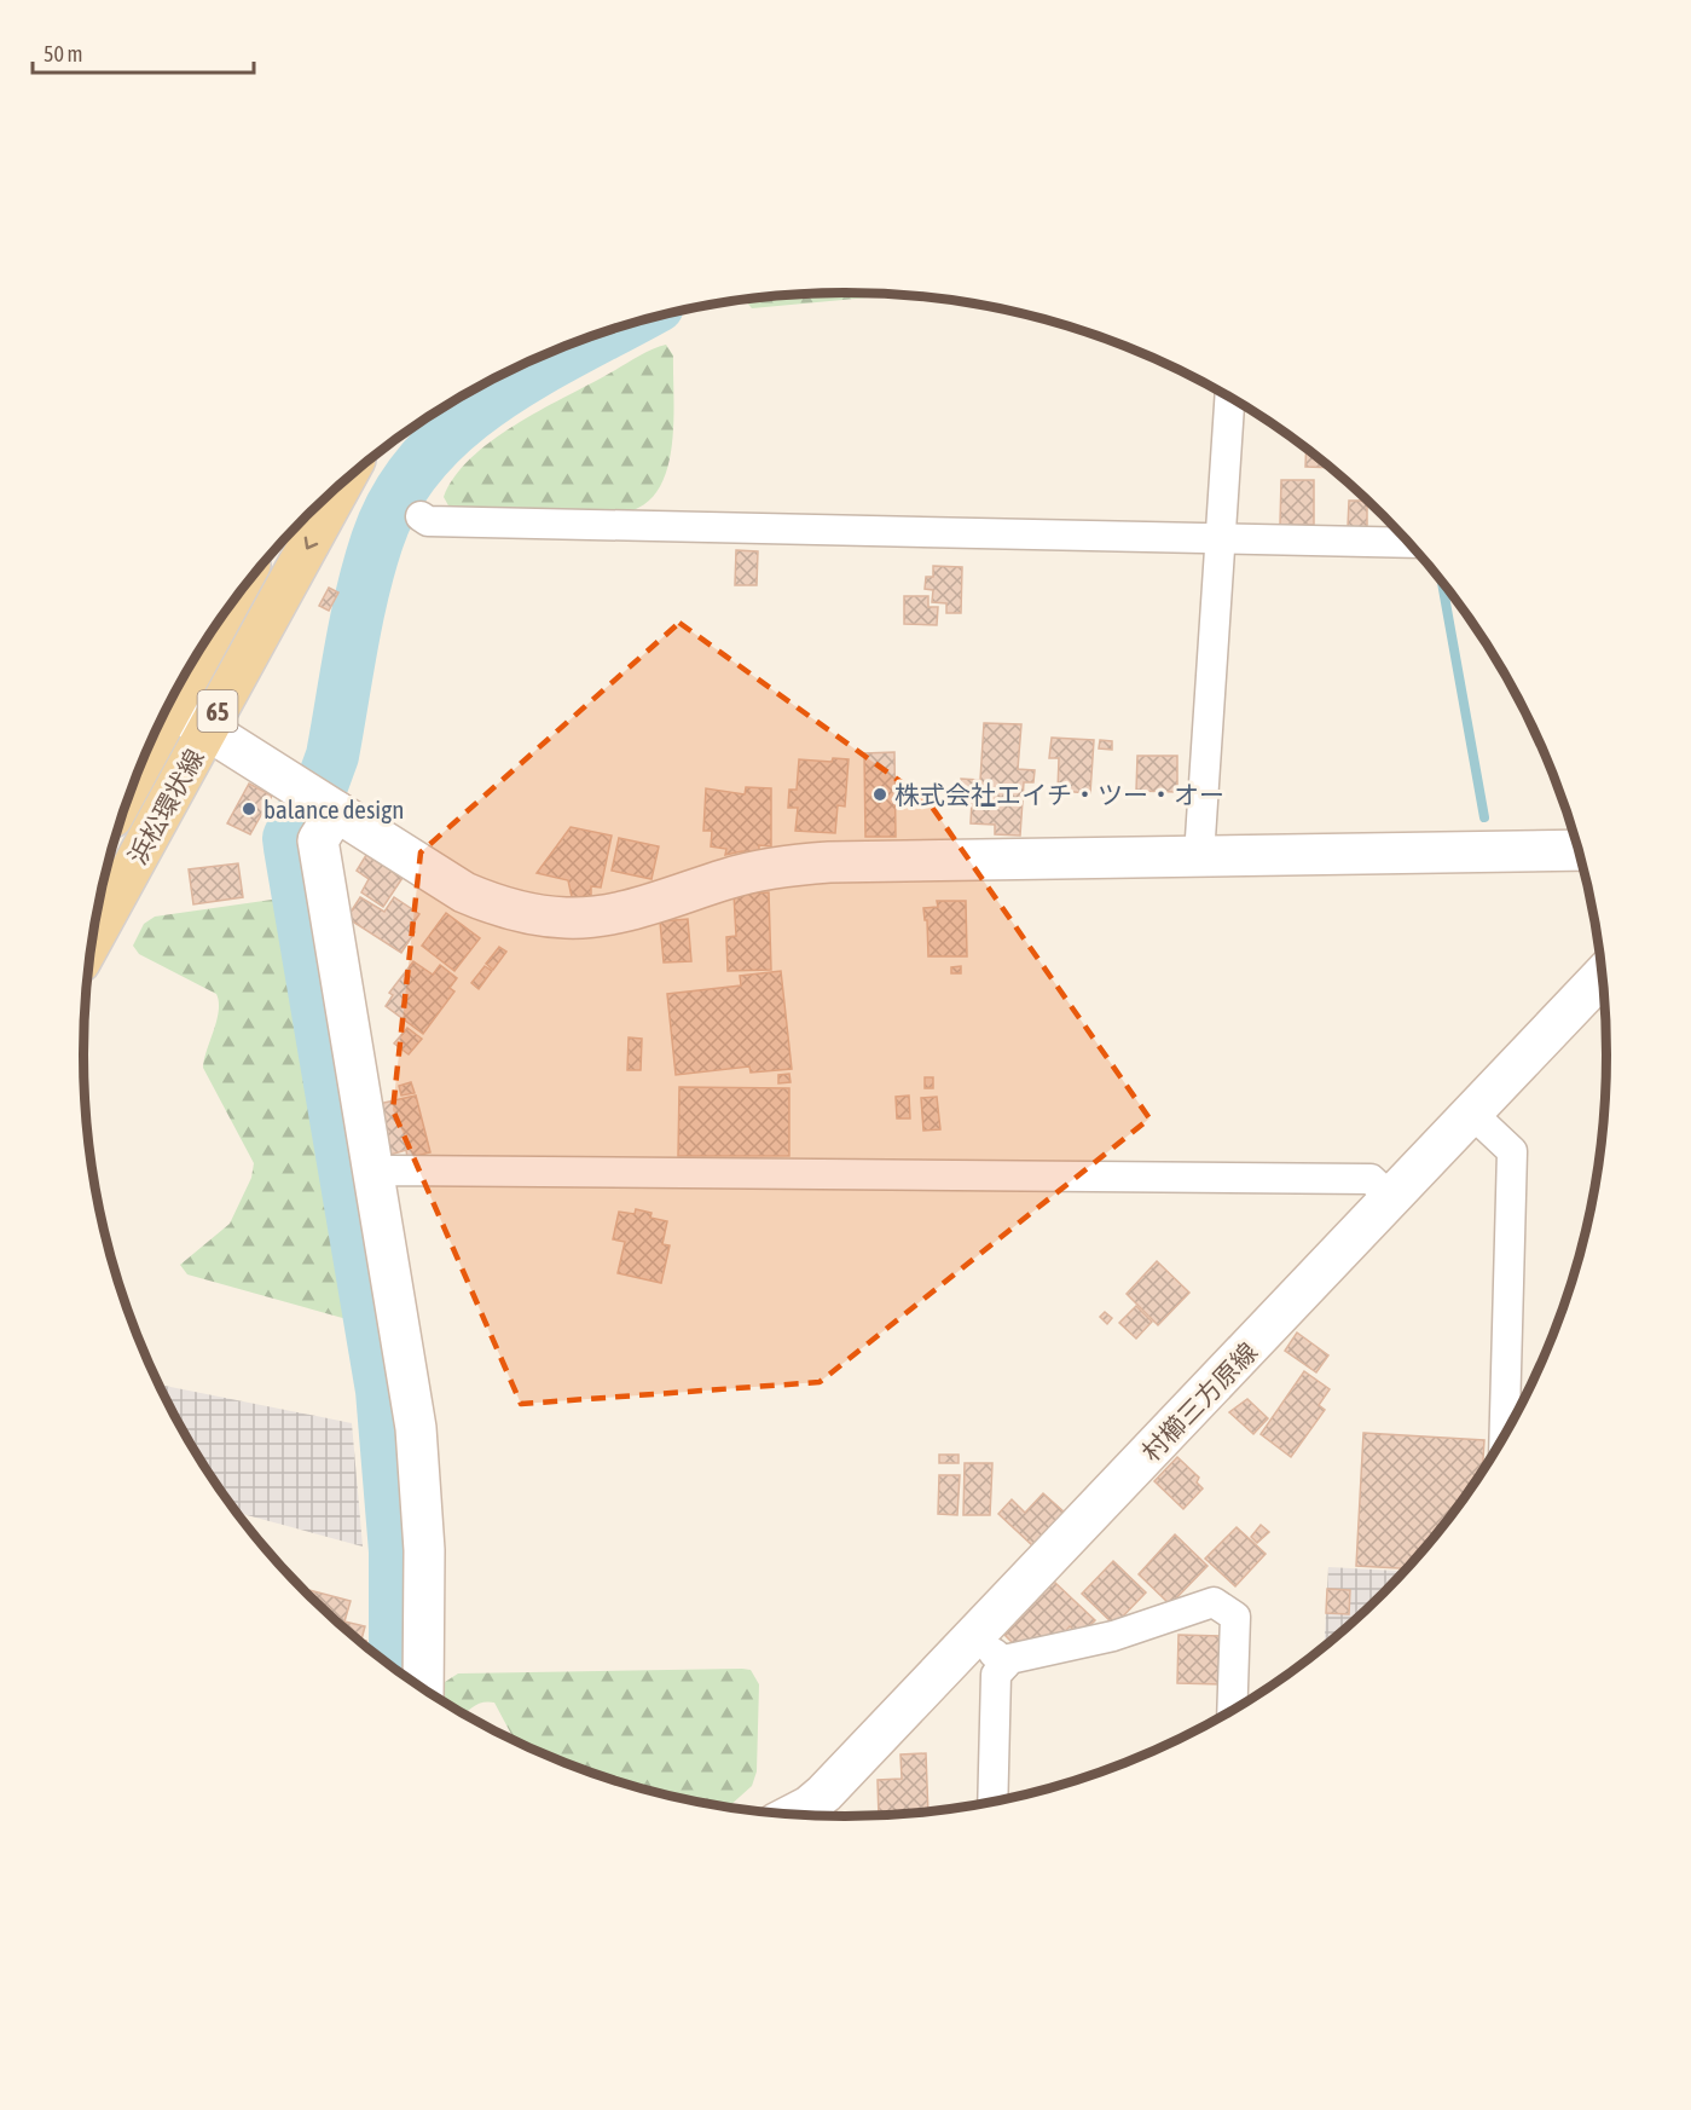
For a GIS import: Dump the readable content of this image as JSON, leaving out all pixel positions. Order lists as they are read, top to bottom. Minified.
{"streets":{"main road":["65","浜松環状線"],"street":["村櫛三方原線"]},"one_way":["浜松環状線"],"places":["株式会社エイチ・ツー・オー","balance design"],"scale_bar":"50 m"}
